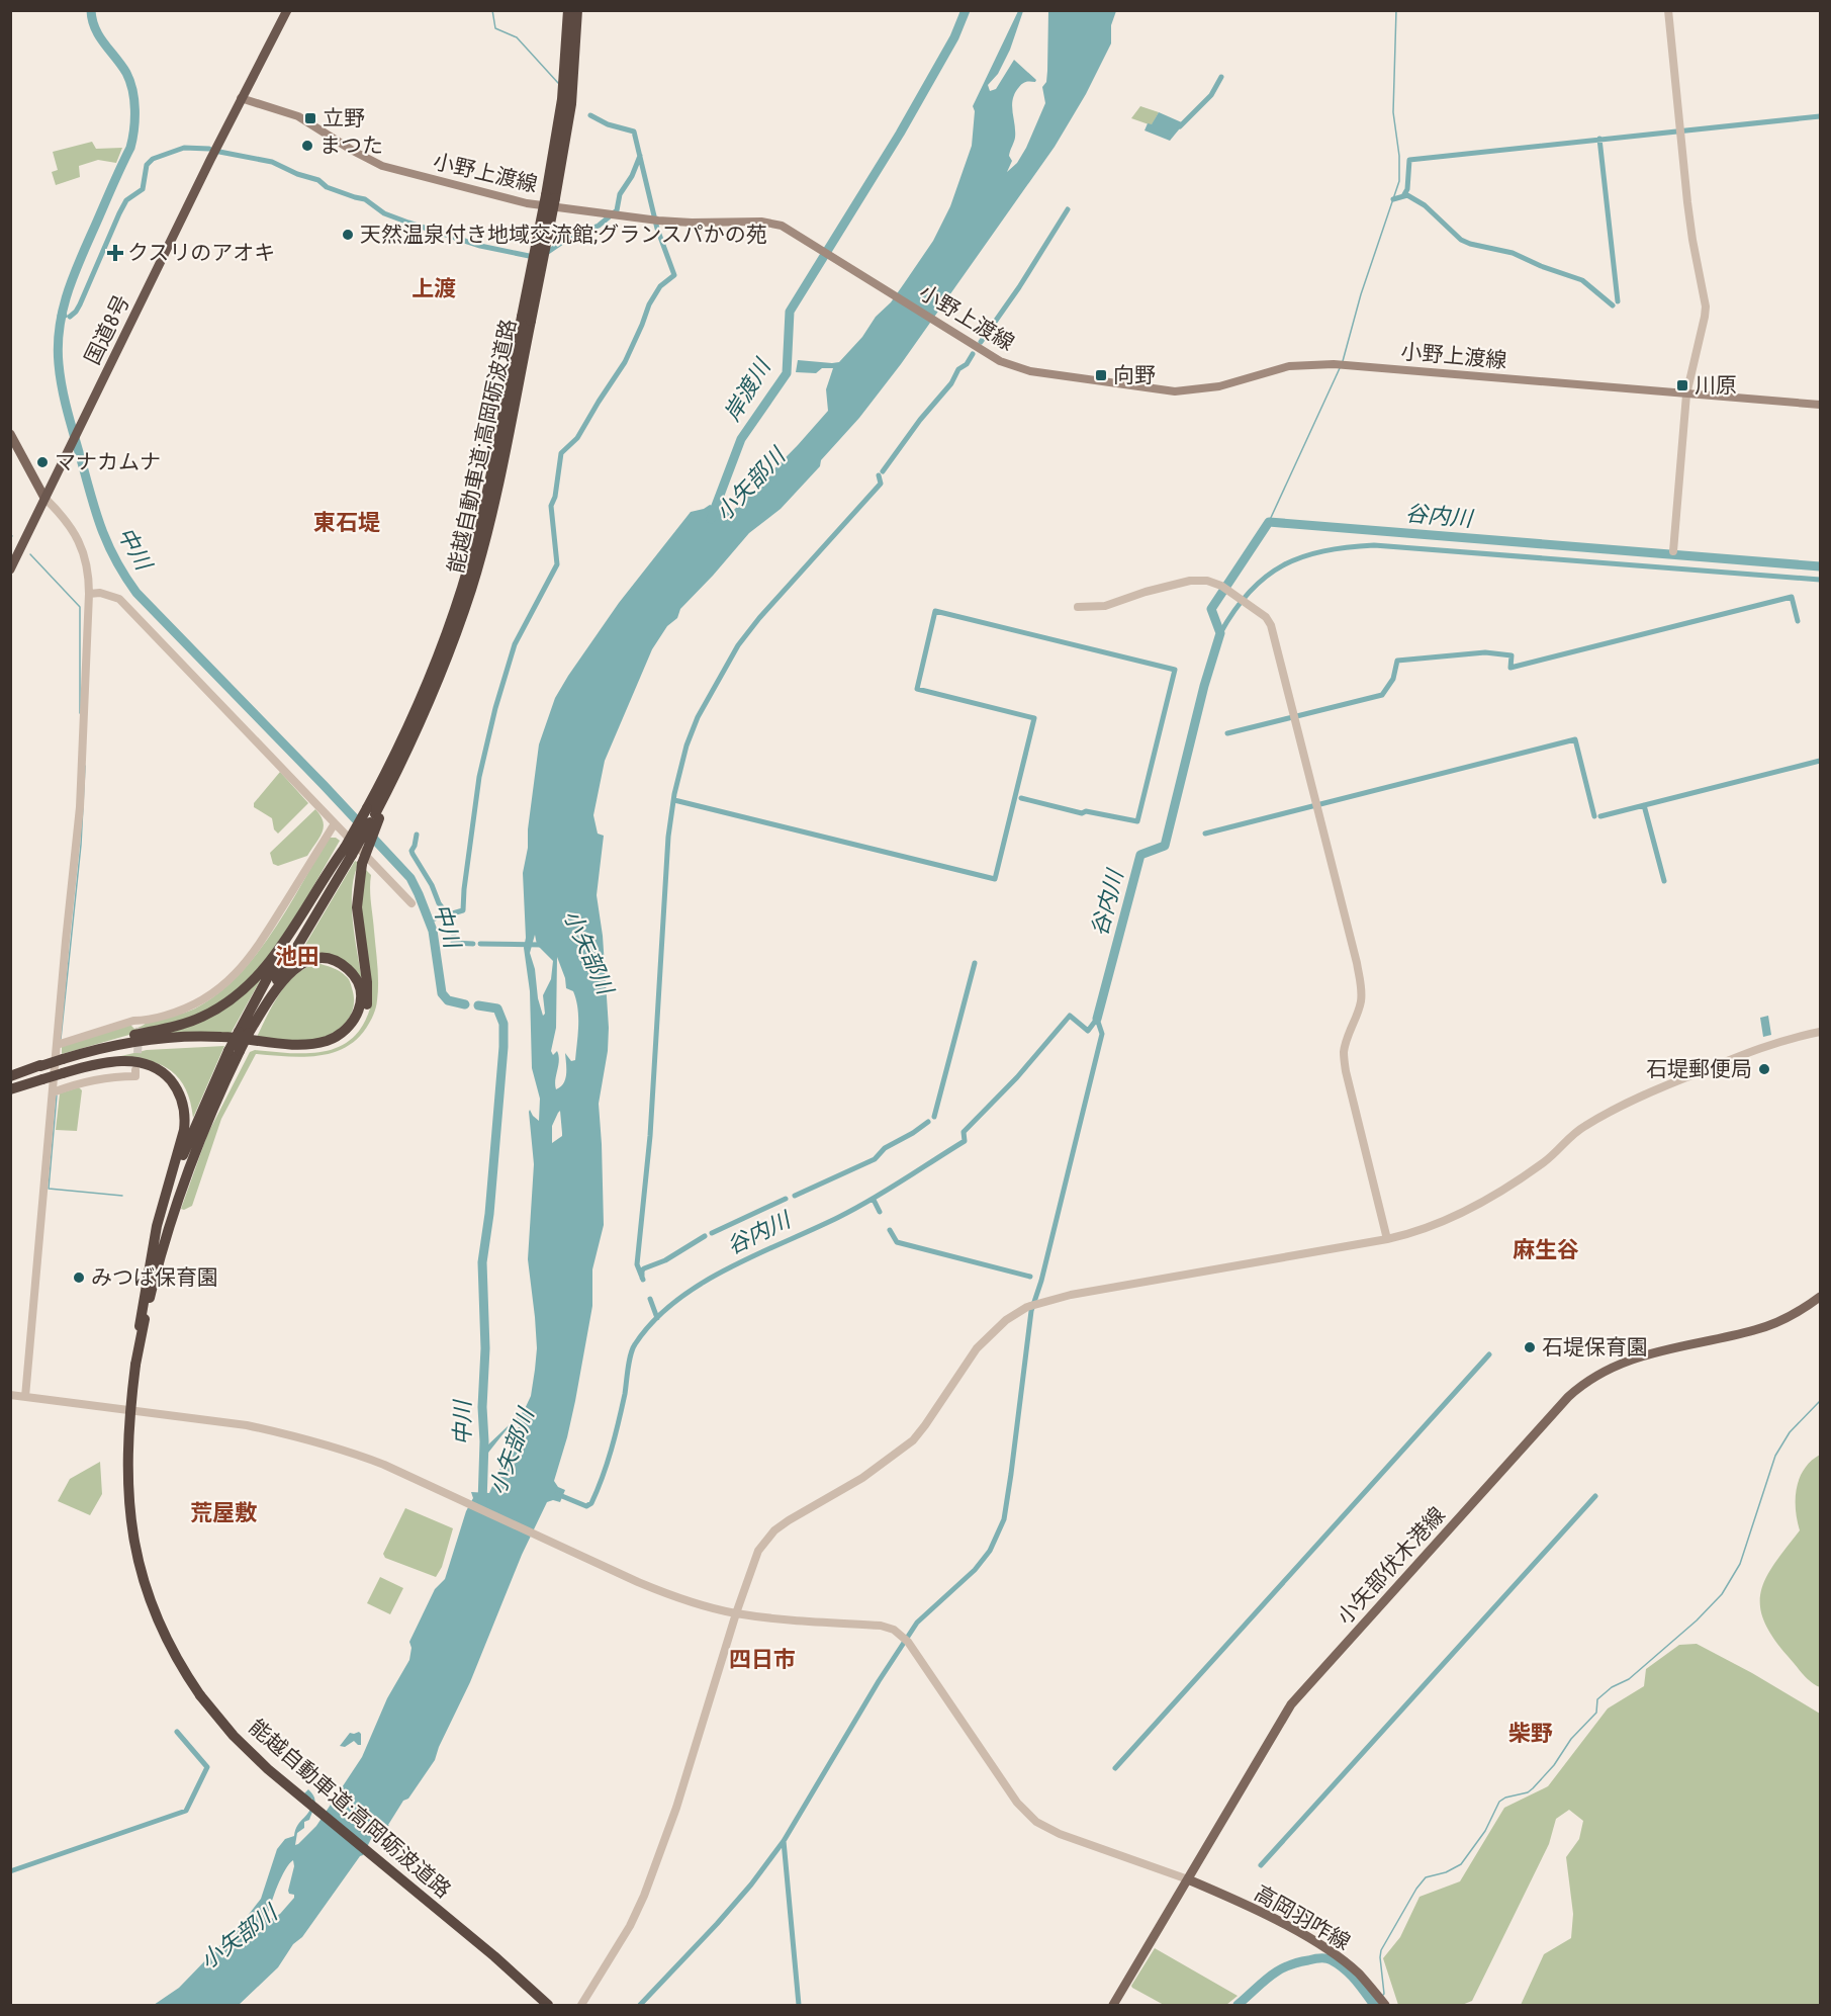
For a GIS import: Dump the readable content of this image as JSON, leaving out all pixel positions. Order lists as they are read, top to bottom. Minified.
{"streets":{"highway":["国道8号","能越自動車道;高岡砺波道路"],"main road":["小野上渡線","小矢部伏木港線","高岡羽咋線"]},"crossings":[["小野上渡線","国道8号"],["小矢部伏木港線","高岡羽咋線"]],"districts":["上渡","東石堤","池田","麻生谷","荒屋敷","四日市","柴野"],"water":["岸渡川","小矢部川","谷内川","中川"],"places":{"transit":["立野","向野","川原"],"other":["まつた","天然温泉付き地域交流館;グランスパかの苑","マナカムナ","石堤郵便局","みつば保育園","石堤保育園"],"health":["クスリのアオキ"]}}
